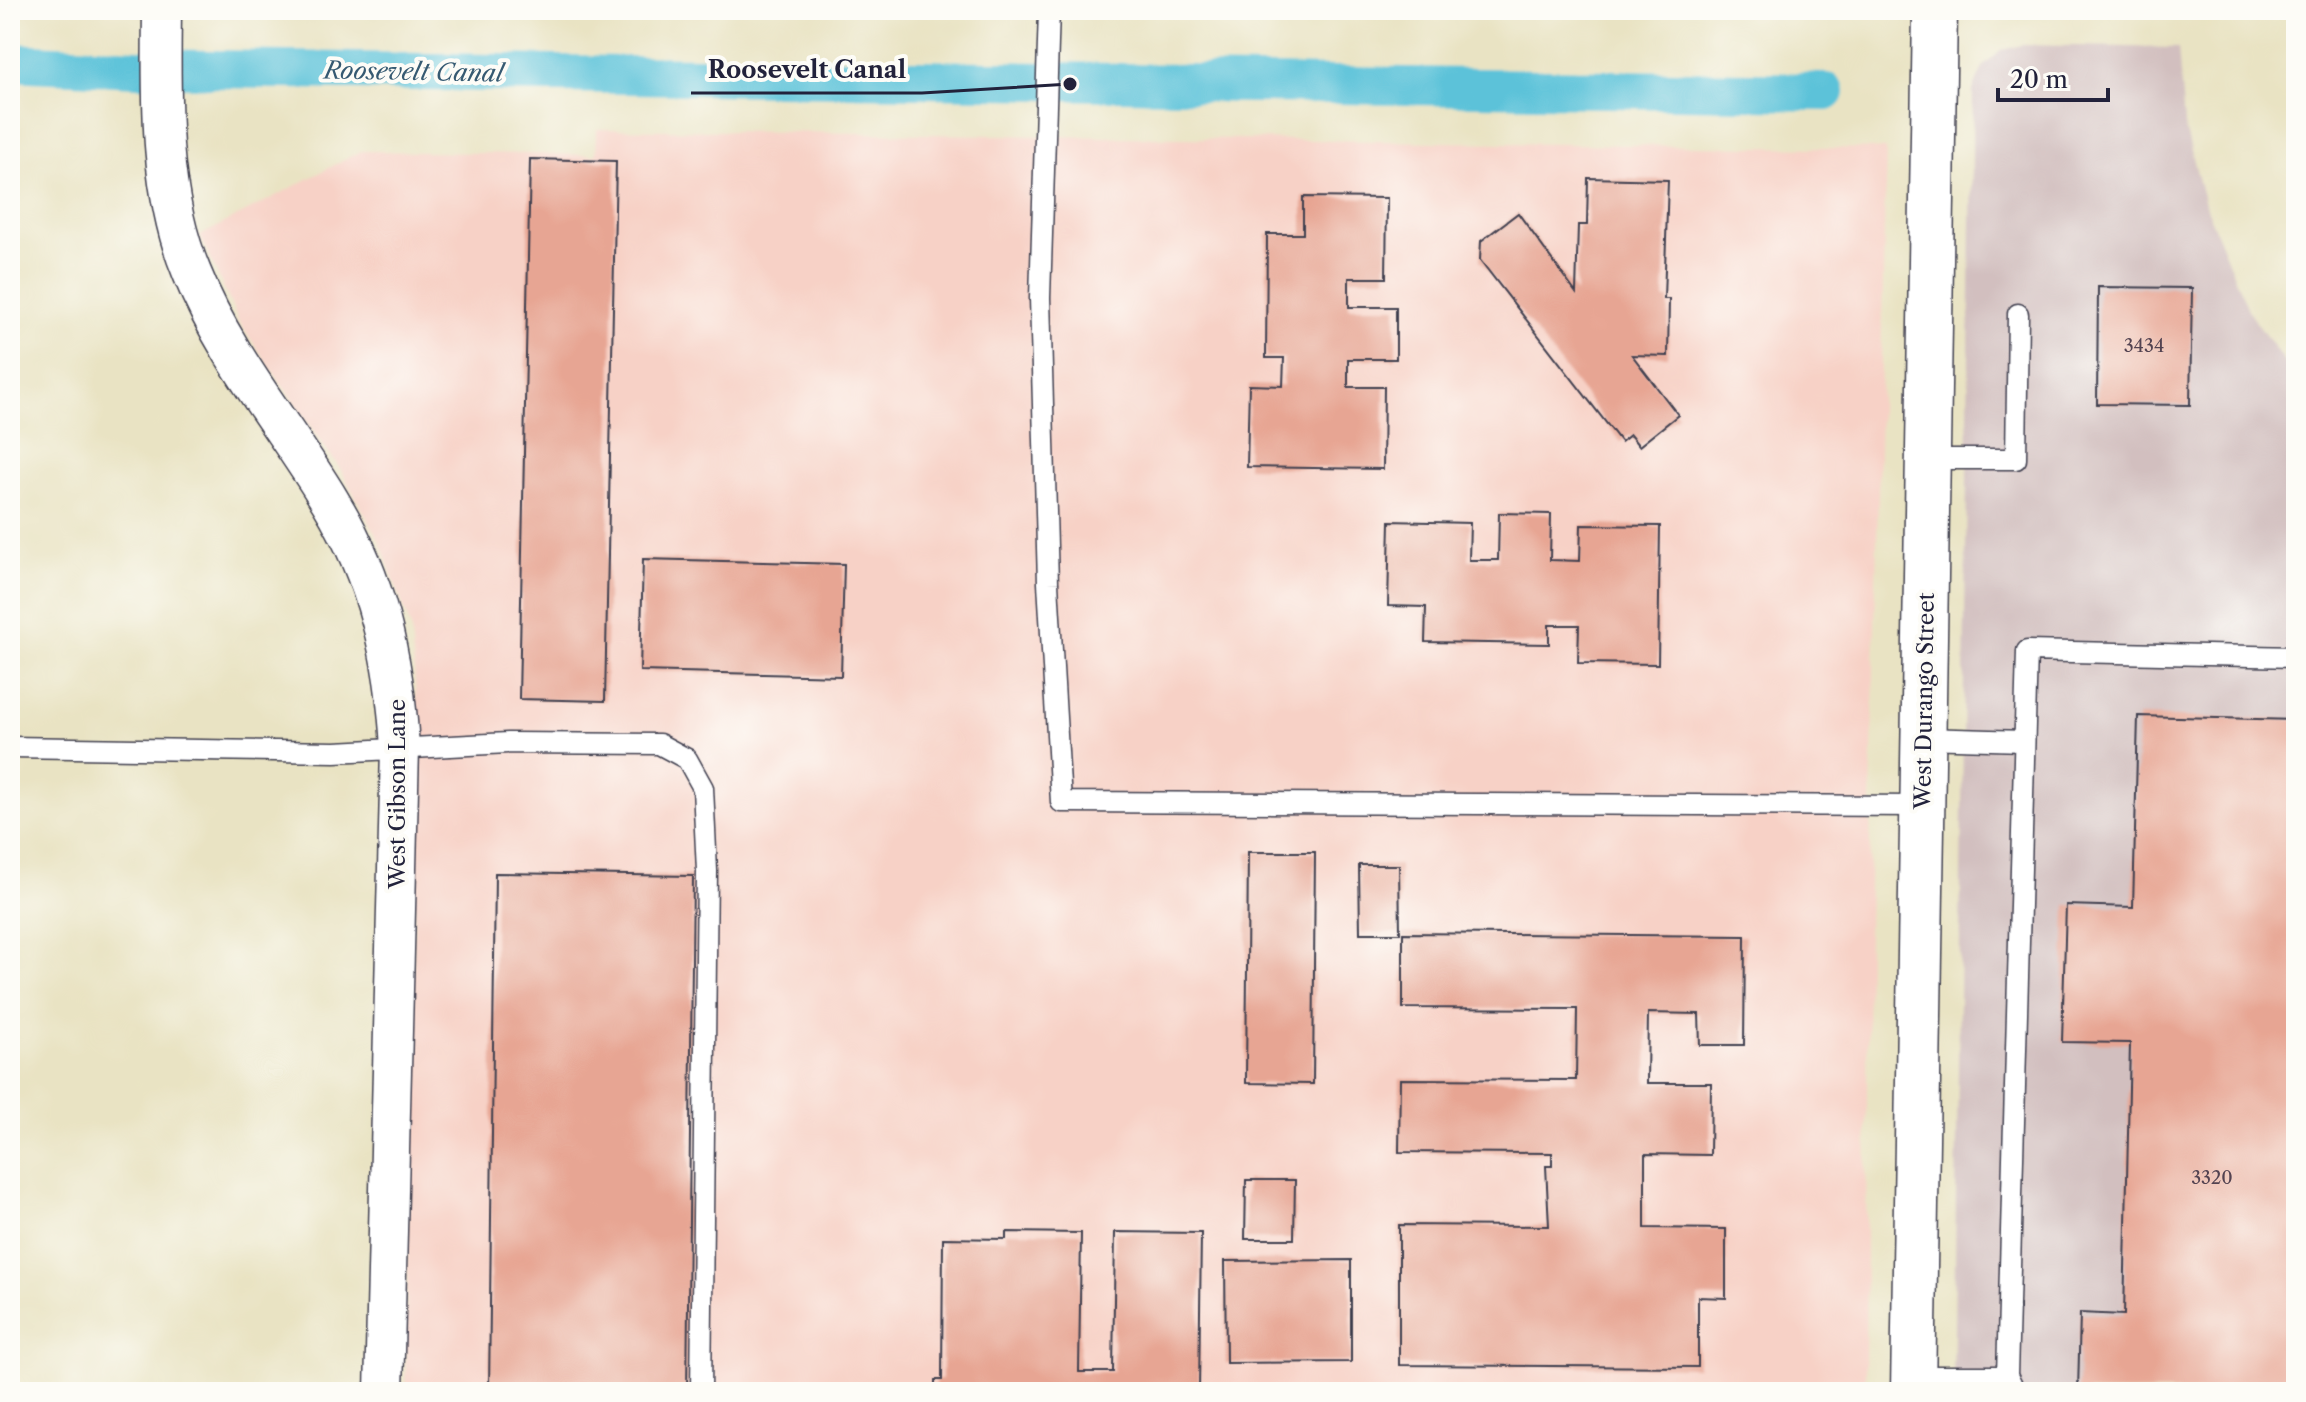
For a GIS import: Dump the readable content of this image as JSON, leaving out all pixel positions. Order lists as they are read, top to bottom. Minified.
{"streets":{"street":["West Durango Street","West Gibson Lane"]},"water":["Roosevelt Canal"],"places":["Roosevelt Canal"],"house_numbers":["3434","3320"],"scale_bar":"20 m"}
